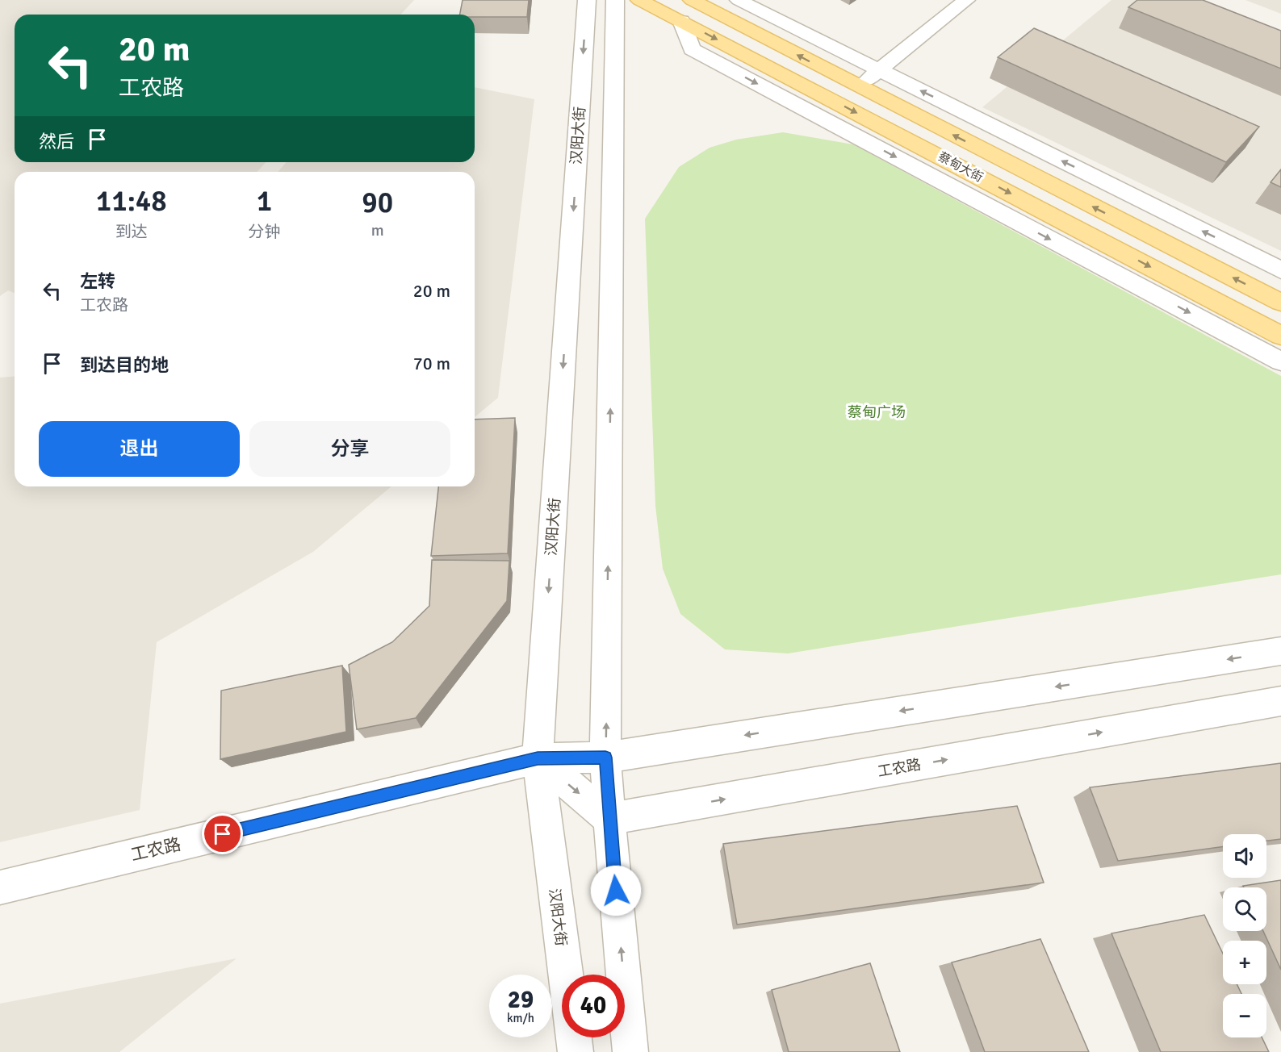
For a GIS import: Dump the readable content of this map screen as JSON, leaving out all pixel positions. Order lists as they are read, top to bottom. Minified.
{"streets":{"main road":["蔡甸大街"],"street":["汉阳大街","工农路"]},"crossings":[["汉阳大街","工农路"]],"parks":["蔡甸广场"],"page":{"turn":["20 m","工农路"],"then":"然后","eta":["11:48","到达","1","分钟","90","m"],"list":[{"name":"左转","note":"工农路","value":"20 m"},{"name":"到达目的地","value":"70 m"}],"buttons":["退出","分享"],"map_buttons":["+","−"],"speed":"29 km/h","limit":"40"}}
